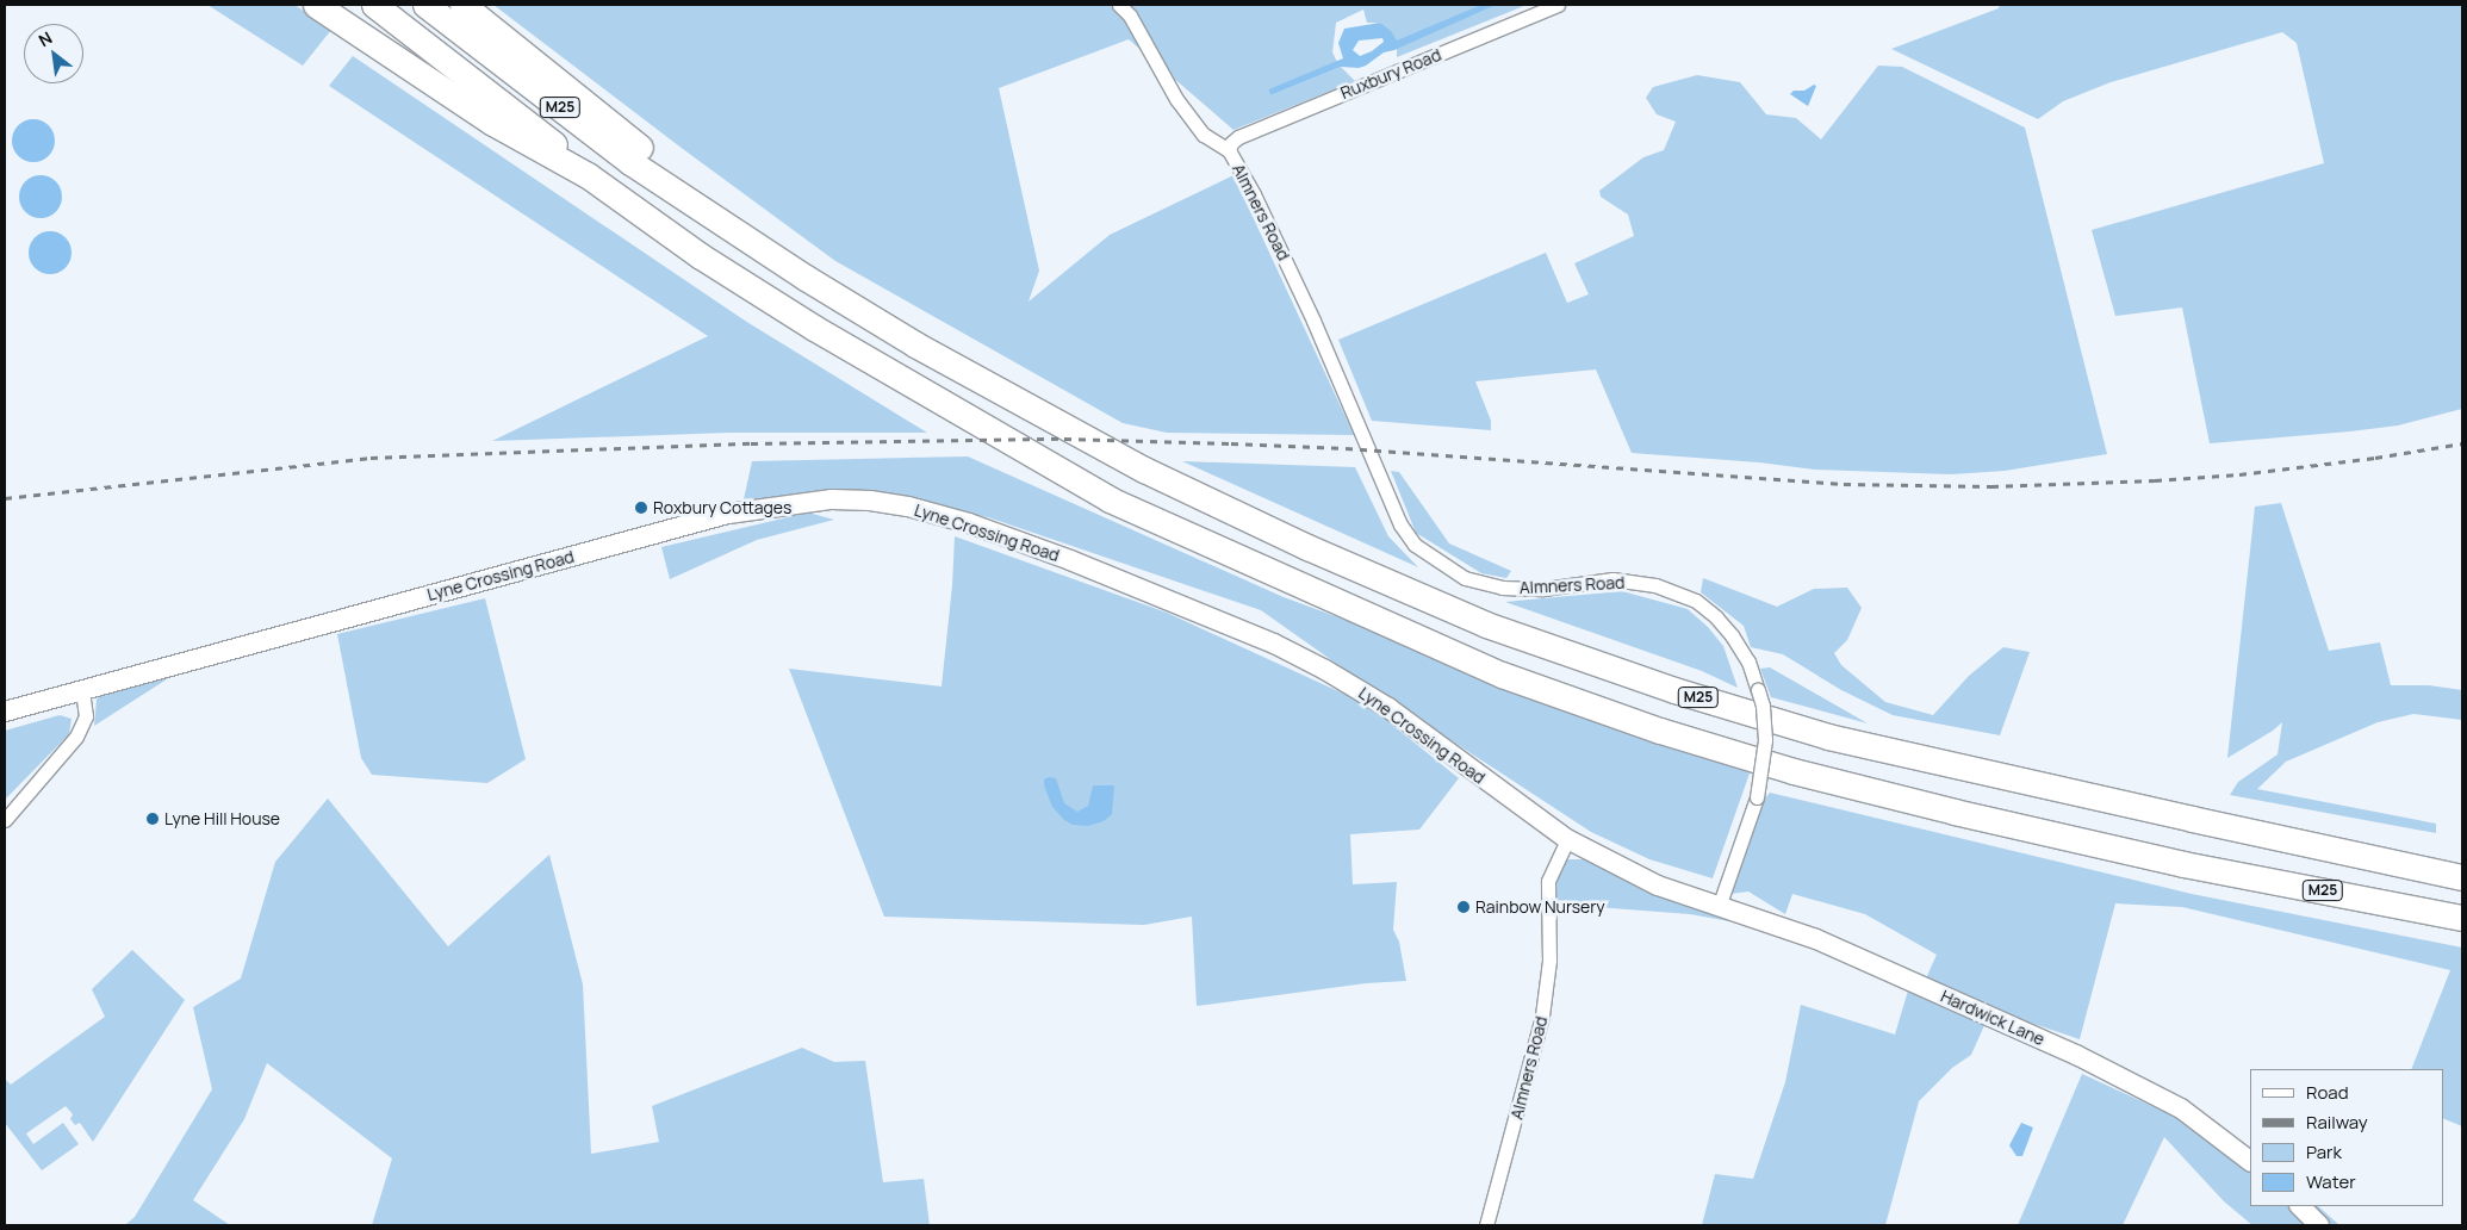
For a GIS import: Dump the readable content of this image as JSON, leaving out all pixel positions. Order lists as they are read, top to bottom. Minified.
{"streets":{"highway":["M25"],"street":["Ruxbury Road","Almners Road","Lyne Crossing Road","Hardwick Lane"]},"crossings":[["Ruxbury Road","Almners Road"],["Almners Road","Lyne Crossing Road"],["Almners Road","Hardwick Lane"],["Lyne Crossing Road","Hardwick Lane"]],"places":["Roxbury Cottages","Lyne Hill House","Rainbow Nursery"],"legend":["Road","Railway","Park","Water"],"north":"top left"}
